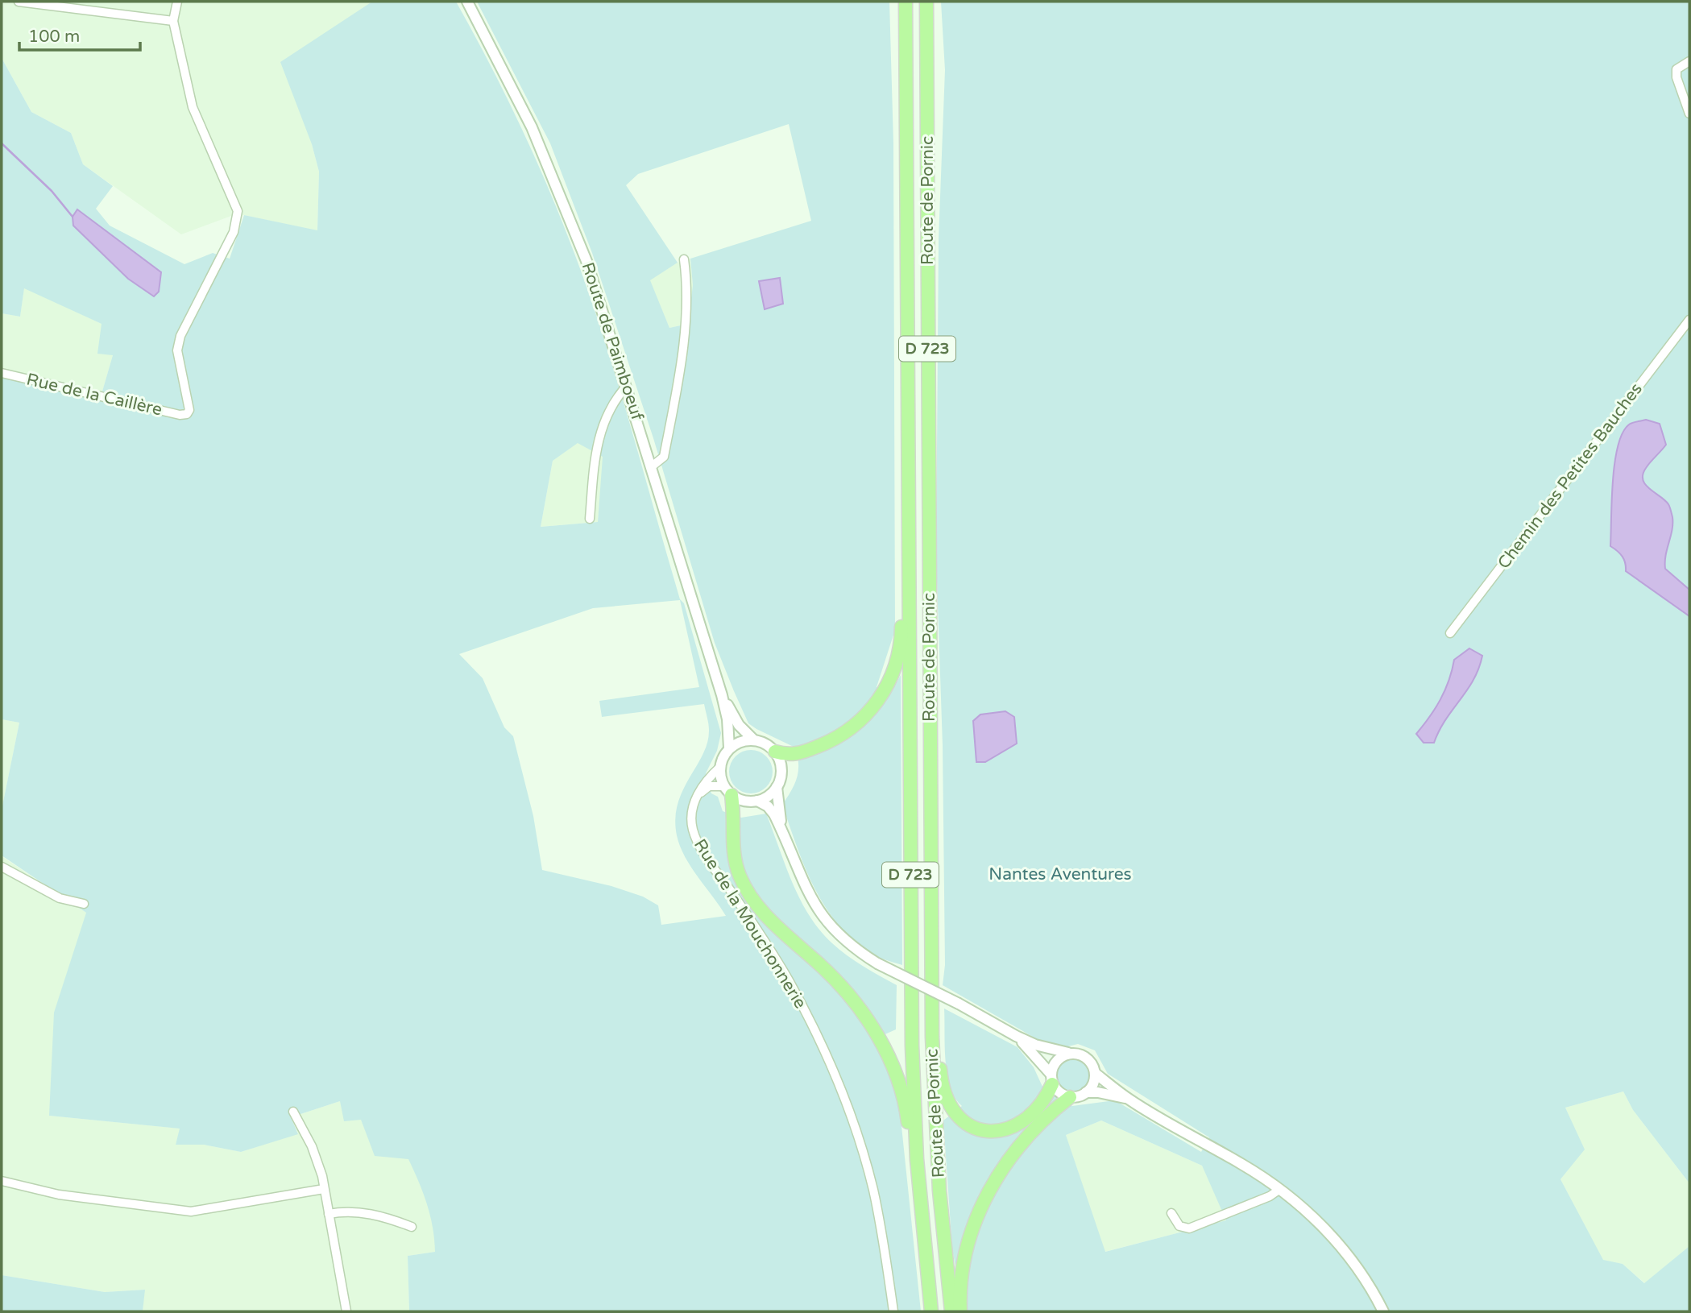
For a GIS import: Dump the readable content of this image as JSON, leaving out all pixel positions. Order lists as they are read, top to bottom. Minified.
{"streets":{"highway":["Route de Pornic","D 723"],"street":["Route de Paimboeuf","Rue de la Caillère","Chemin des Petites Bauches","Rue de la Mouchonnerie"]},"crossings":[["Route de Paimboeuf","Rue de la Mouchonnerie"]],"parks":["Nantes Aventures"],"scale_bar":"100 m"}
